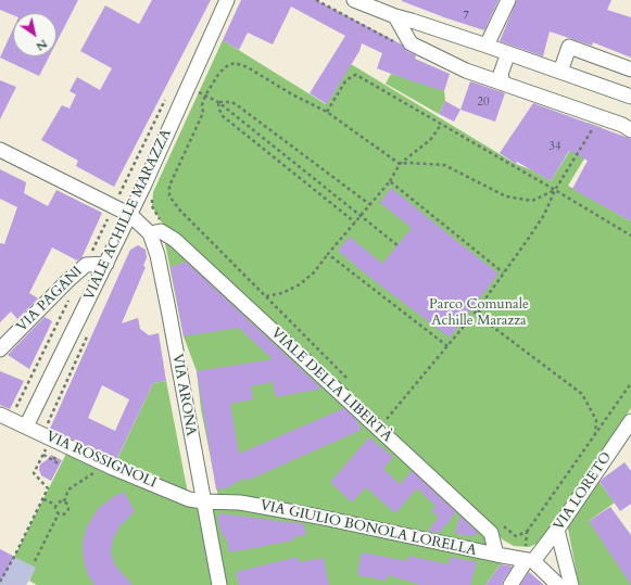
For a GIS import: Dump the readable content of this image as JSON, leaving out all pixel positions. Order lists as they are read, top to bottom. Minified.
{"streets":{"street":["VIALE ACHILLE MARAZZA","VIA PAGANI","VIALE DELLA LIBERTÀ","VIA ARONA","VIA ROSSIGNOLI","VIA LORETO","VIA GIULIO BONOLA LORELLA"]},"crossings":[["VIALE ACHILLE MARAZZA","VIA PAGANI"],["VIALE ACHILLE MARAZZA","VIA ARONA"],["VIALE ACHILLE MARAZZA","VIA ROSSIGNOLI"],["VIALE DELLA LIBERTÀ","VIA ARONA"],["VIALE DELLA LIBERTÀ","VIA GIULIO BONOLA LORELLA"],["VIA ARONA","VIA ROSSIGNOLI"],["VIA ARONA","VIA GIULIO BONOLA LORELLA"],["VIA ROSSIGNOLI","VIA GIULIO BONOLA LORELLA"],["VIA LORETO","VIA GIULIO BONOLA LORELLA"]],"parks":["Parco Comunale Achille Marazza"],"house_numbers":["7","20","34"],"north":"bottom right"}
